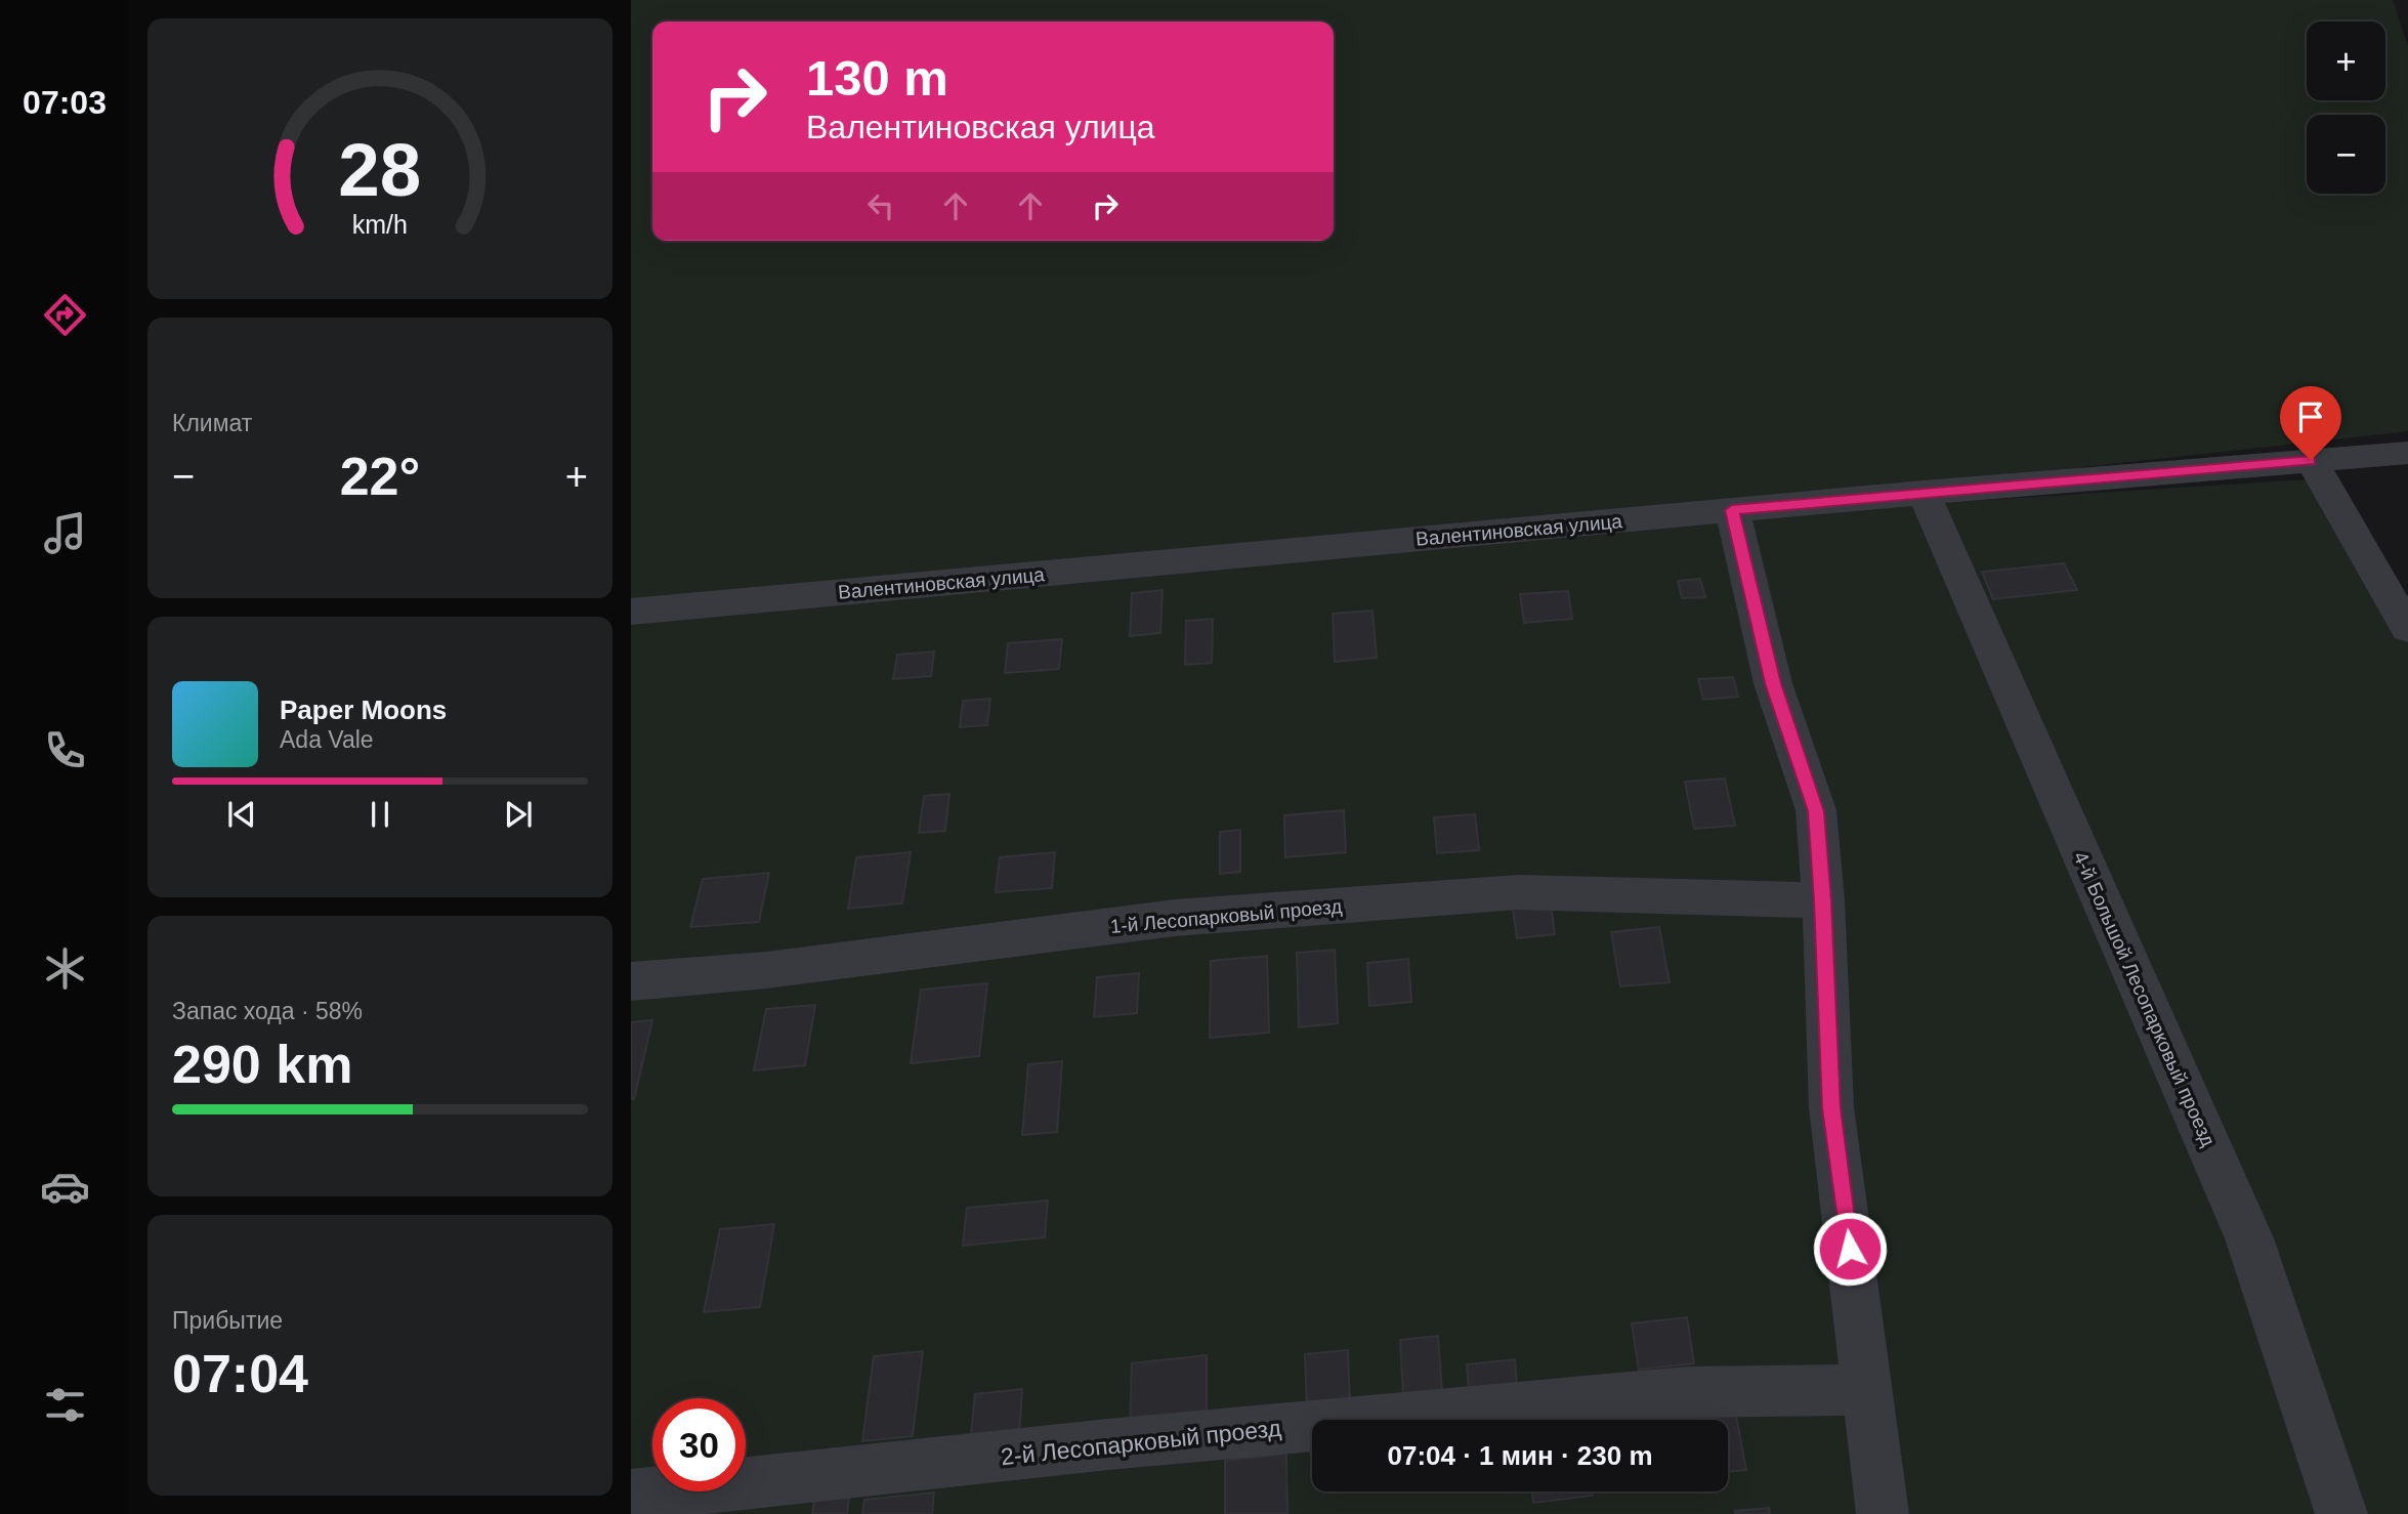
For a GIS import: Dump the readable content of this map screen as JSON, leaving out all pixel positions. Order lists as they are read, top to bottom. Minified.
{"streets":{"street":["Валентиновская улица","1-й Лесопарковый проезд","4-й Большой Лесопарковый проезд","2-й Лесопарковый проезд"]},"crossings":[["Валентиновская улица","4-й Большой Лесопарковый проезд"]],"page":{"tabs":"07:03","map_buttons":["+","−"],"turn":["130 m","Валентиновская улица"],"tile":["Климат",["Запас хода · 58%","290 km"],["Прибытие","07:04"]],"heat":["−","22°","+"],"song":["Paper Moons","Ada Vale"],"limit":"30","trip":"07:04 · 1 мин · 230 m","gauge":["28","km/h"]}}
